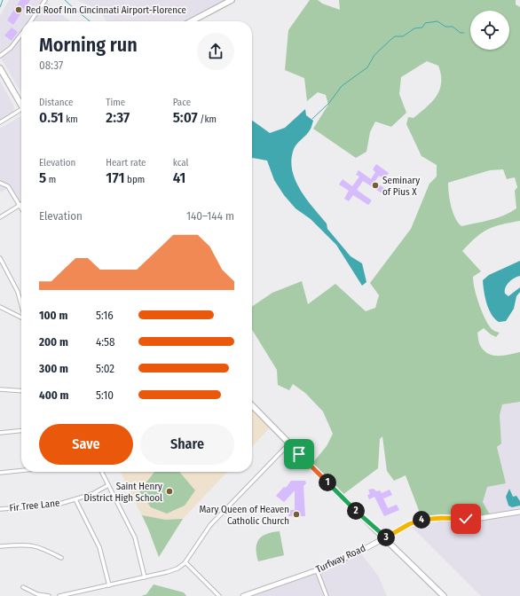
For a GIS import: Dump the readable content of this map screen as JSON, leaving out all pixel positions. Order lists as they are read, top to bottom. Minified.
{"streets":{"main road":["Turfway Road"],"street":["Fir Tree Lane"]},"places":["Red Roof Inn Cincinnati Airport-Florence","Seminary of Pius X","Saint Henry District High School","Mary Queen of Heaven Catholic Church"],"page":{"heading":["Morning run","08:37"],"stats":[["Distance","0.51 km"],["Time","2:37"],["Pace","5:07 /km"],["Elevation","5 m"],["Heart rate","171 bpm"],["kcal","41"]],"chart":["Elevation","140–144 m"],"list":[{"name":"100 m","note":"5:16"},{"name":"200 m","note":"4:58"},{"name":"300 m","note":"5:02"},{"name":"400 m","note":"5:10"}],"buttons":["Save","Share"],"pins":["1","2","4","3"]}}
